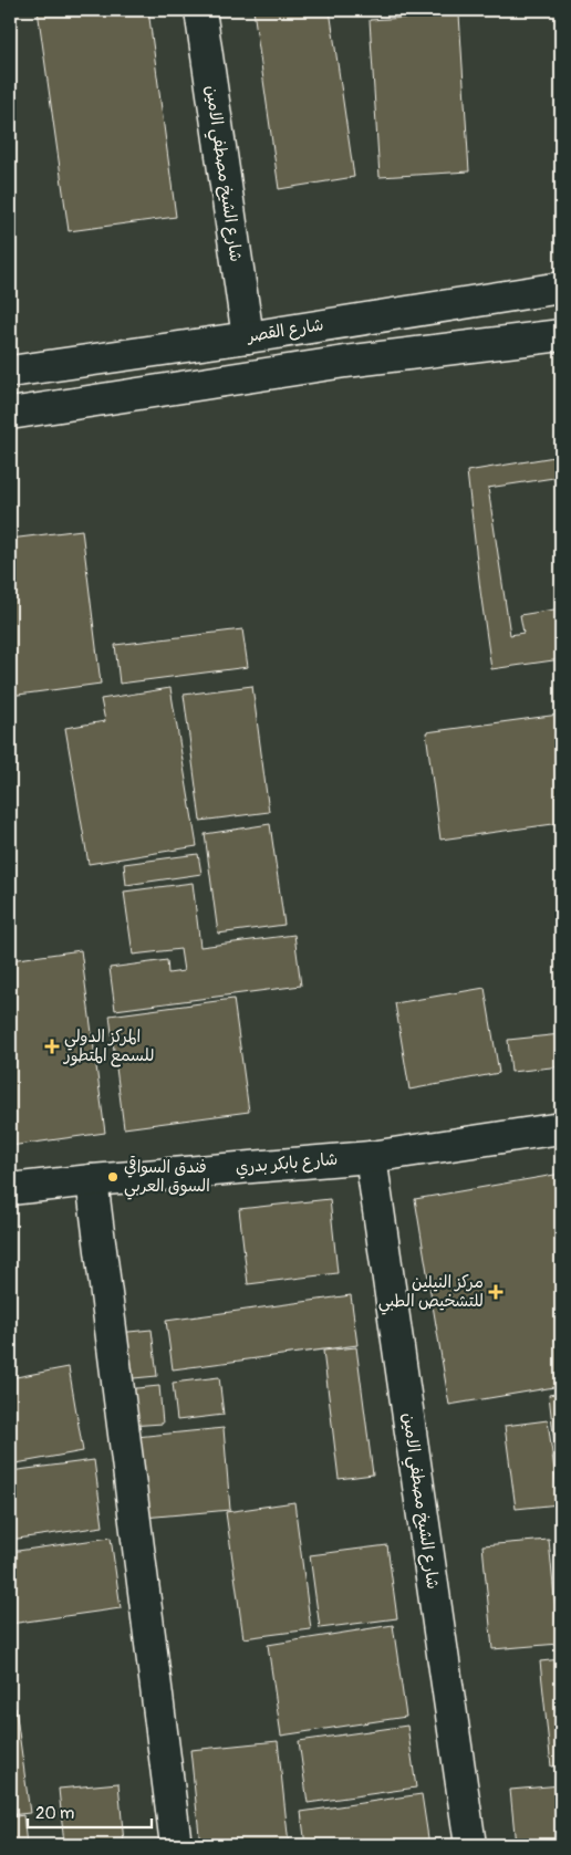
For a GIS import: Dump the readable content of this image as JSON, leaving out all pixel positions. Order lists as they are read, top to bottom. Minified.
{"streets":{"street":["شارع الشيخ مصطفي الامين","شارع القصر","شارع بابكر بدري"]},"crossings":[["شارع الشيخ مصطفي الامين","شارع القصر"],["شارع الشيخ مصطفي الامين","شارع بابكر بدري"]],"places":{"health":["المركز الدولي للسمع المتطور","مركز النيلين للتشخيص الطبي"],"other":["فندق السواقي السوق العربي"]},"scale_bar":"20 m"}
